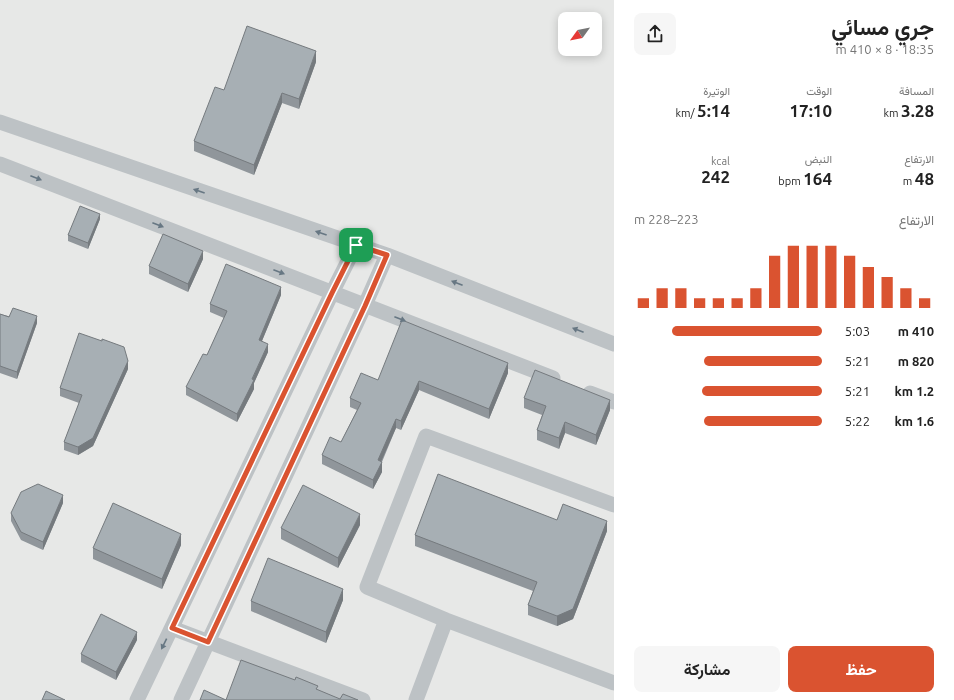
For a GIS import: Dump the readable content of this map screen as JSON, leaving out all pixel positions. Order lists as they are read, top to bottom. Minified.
{"north":"bottom left","page":{"heading":["جري مسائي","18:35 · 8 × 410 m"],"stats":[["المسافة","3.28 km"],["الوقت","17:10"],["الوتيرة","5:14 /km"],["الارتفاع","48 m"],["النبض","164 bpm"],["kcal","242"]],"chart":["الارتفاع","223–228 m"],"list":[{"name":"410 m","note":"5:03"},{"name":"820 m","note":"5:21"},{"name":"1.2 km","note":"5:21"},{"name":"1.6 km","note":"5:22"}],"buttons":["حفظ","مشاركة"]}}
